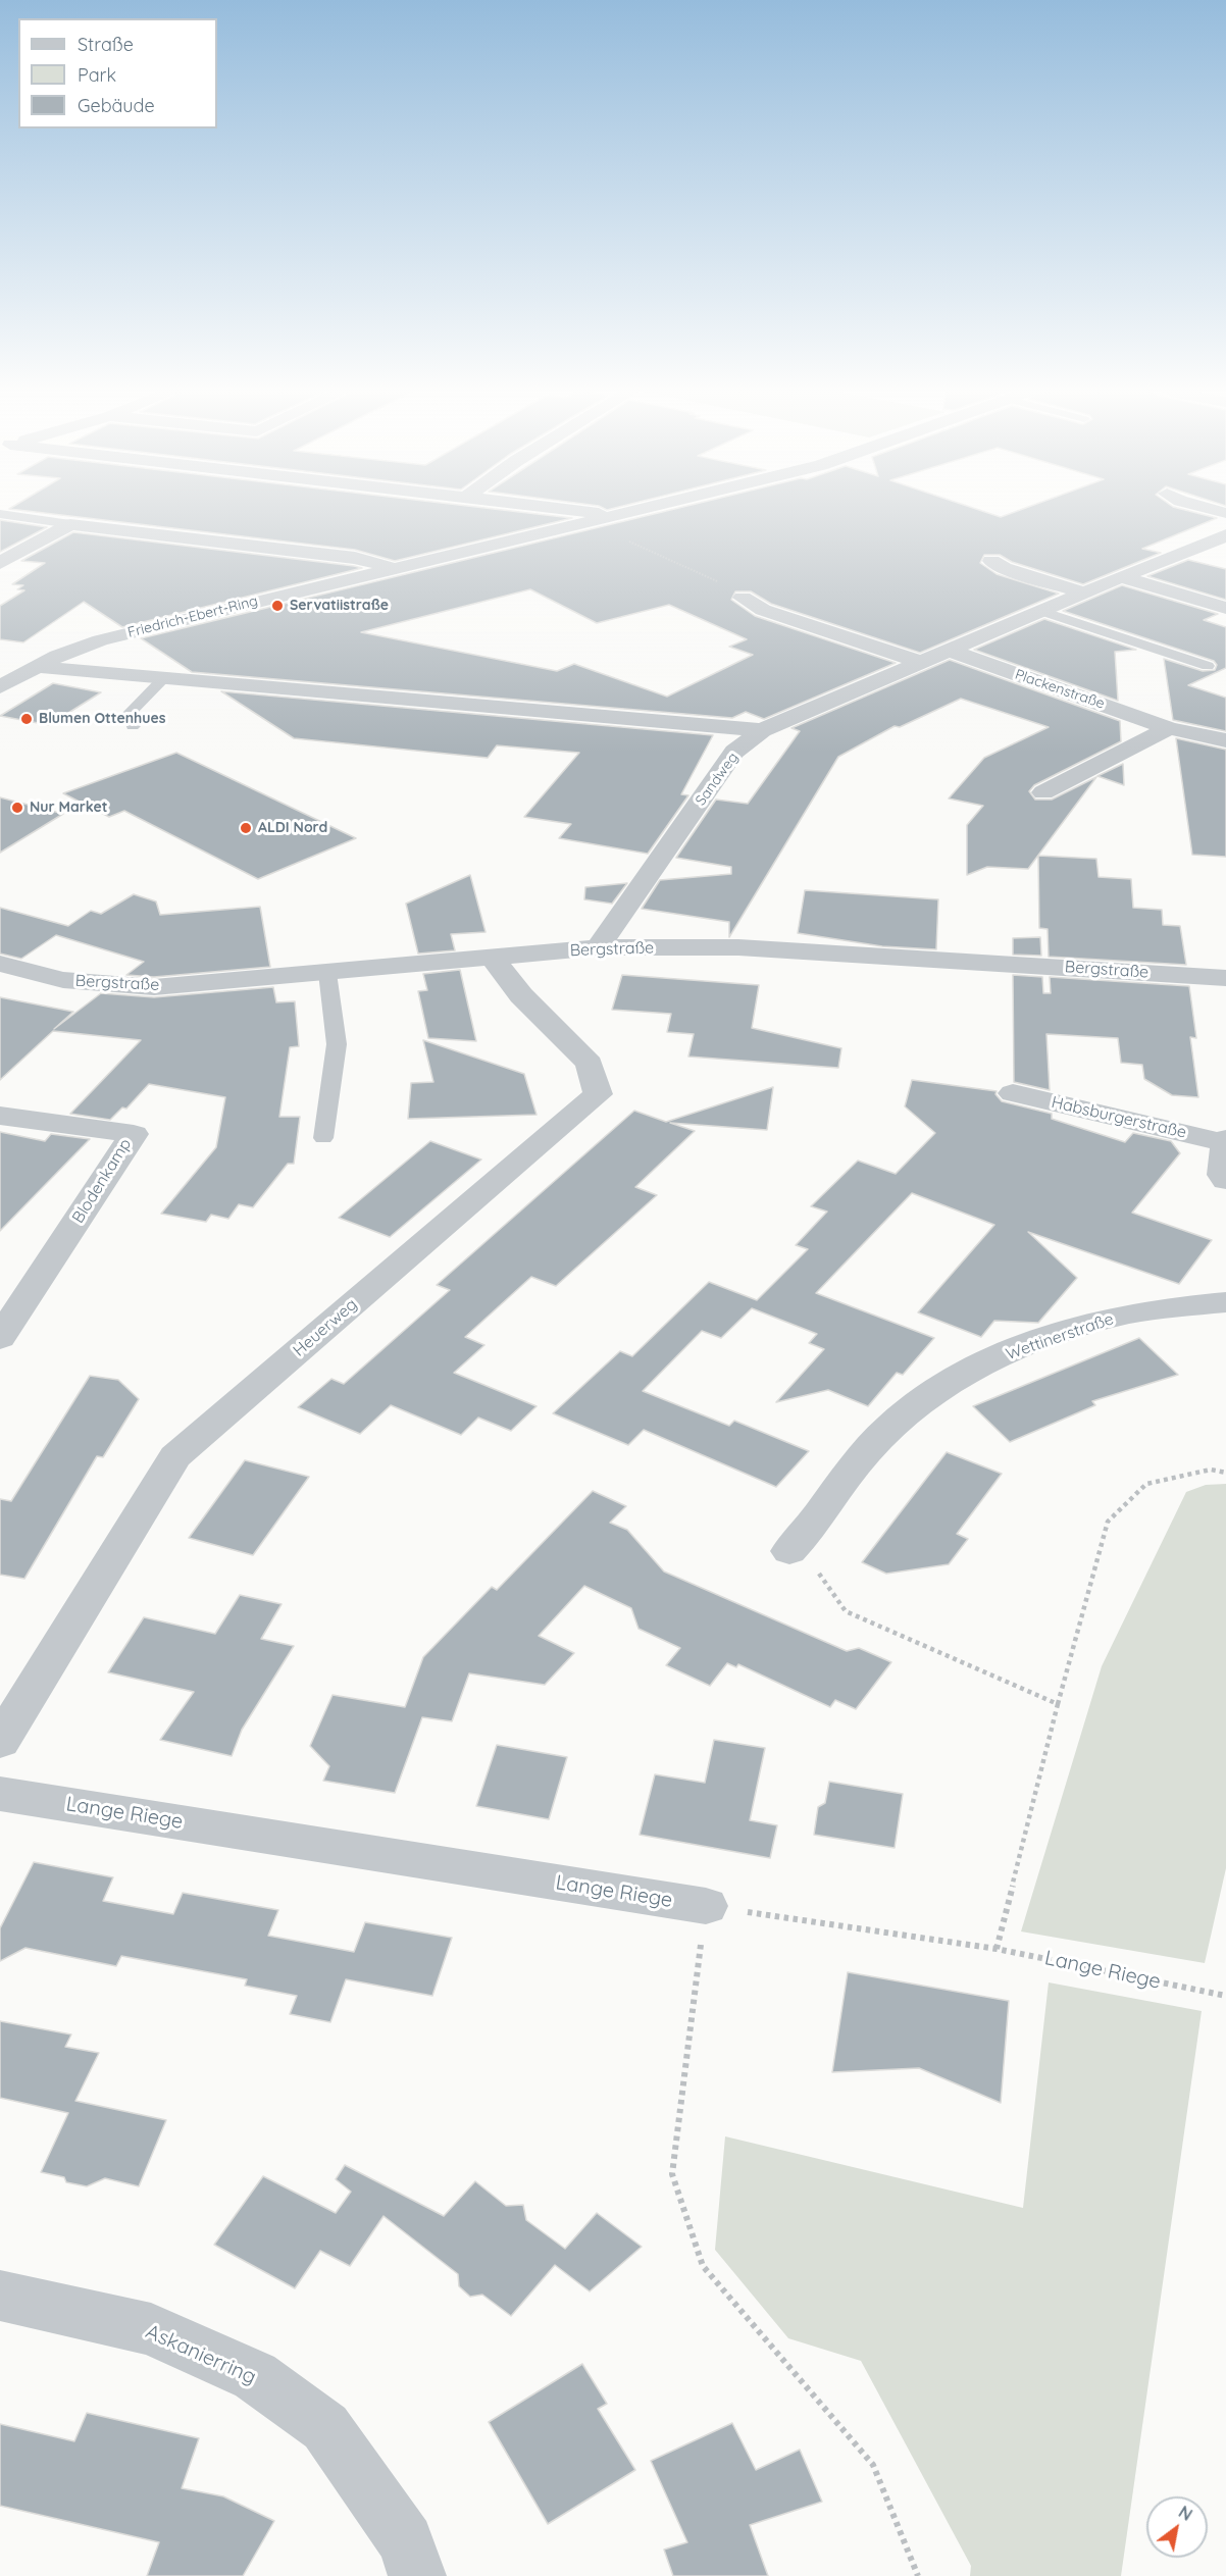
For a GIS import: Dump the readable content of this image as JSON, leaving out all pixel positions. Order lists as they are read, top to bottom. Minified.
{"streets":{"street":["Friedrich-Ebert-Ring","Plackenstraße","Sandweg","Bergstraße","Habsburgerstraße","Blodenkamp","Heuerweg","Wettinerstraße","Lange Riege","Askanierring"]},"crossings":[["Plackenstraße","Sandweg"],["Sandweg","Bergstraße"],["Bergstraße","Heuerweg"]],"places":["Servatiistraße","Blumen Ottenhues","Nur Market","ALDI Nord"],"legend":["Straße","Park","Gebäude"],"north":"top right"}
